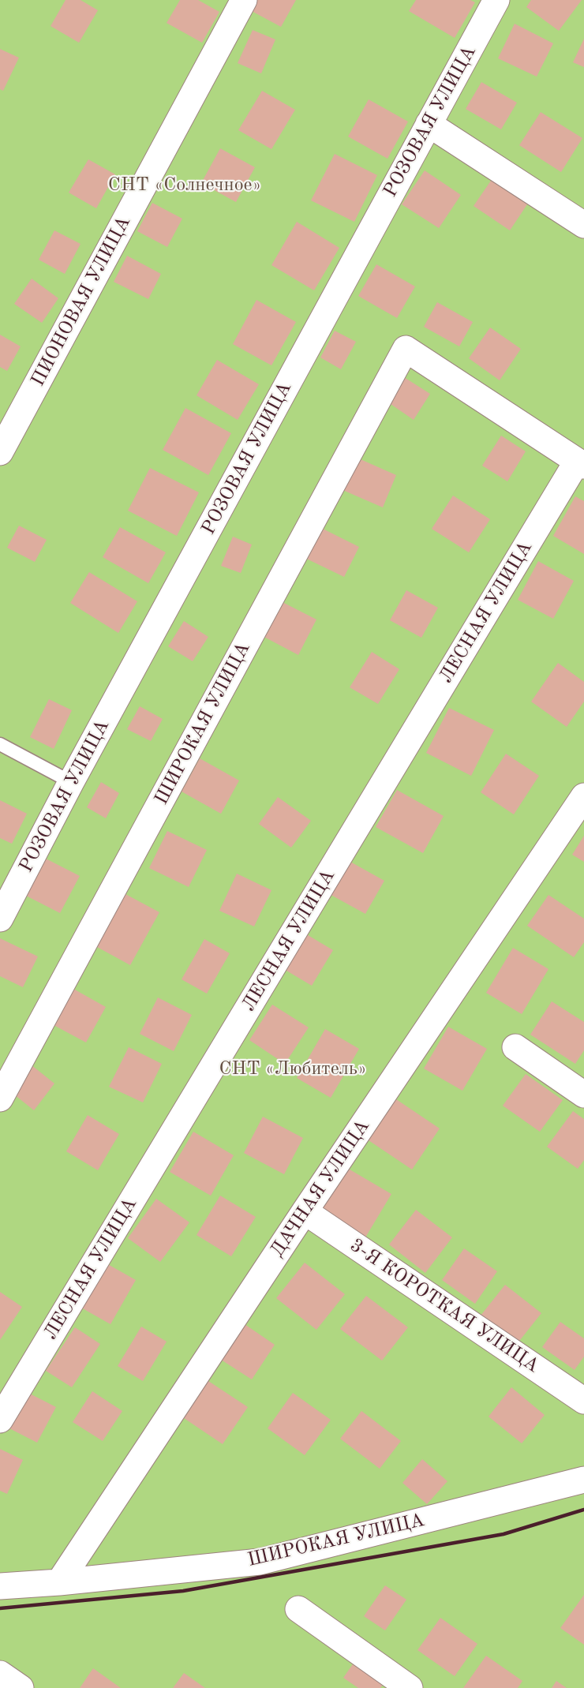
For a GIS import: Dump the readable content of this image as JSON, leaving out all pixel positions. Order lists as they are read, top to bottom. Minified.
{"streets":{"street":["РОЗОВАЯ УЛИЦА","ПИОНОВАЯ УЛИЦА","ЛЕСНАЯ УЛИЦА","ШИРОКАЯ УЛИЦА","ДАЧНАЯ УЛИЦА","3-Я КОРОТКАЯ УЛИЦА"]},"crossings":[["ЛЕСНАЯ УЛИЦА","ШИРОКАЯ УЛИЦА"],["ШИРОКАЯ УЛИЦА","ДАЧНАЯ УЛИЦА"],["ДАЧНАЯ УЛИЦА","3-Я КОРОТКАЯ УЛИЦА"]],"parks":["СНТ «Солнечное»","СНТ «Любитель»"]}
